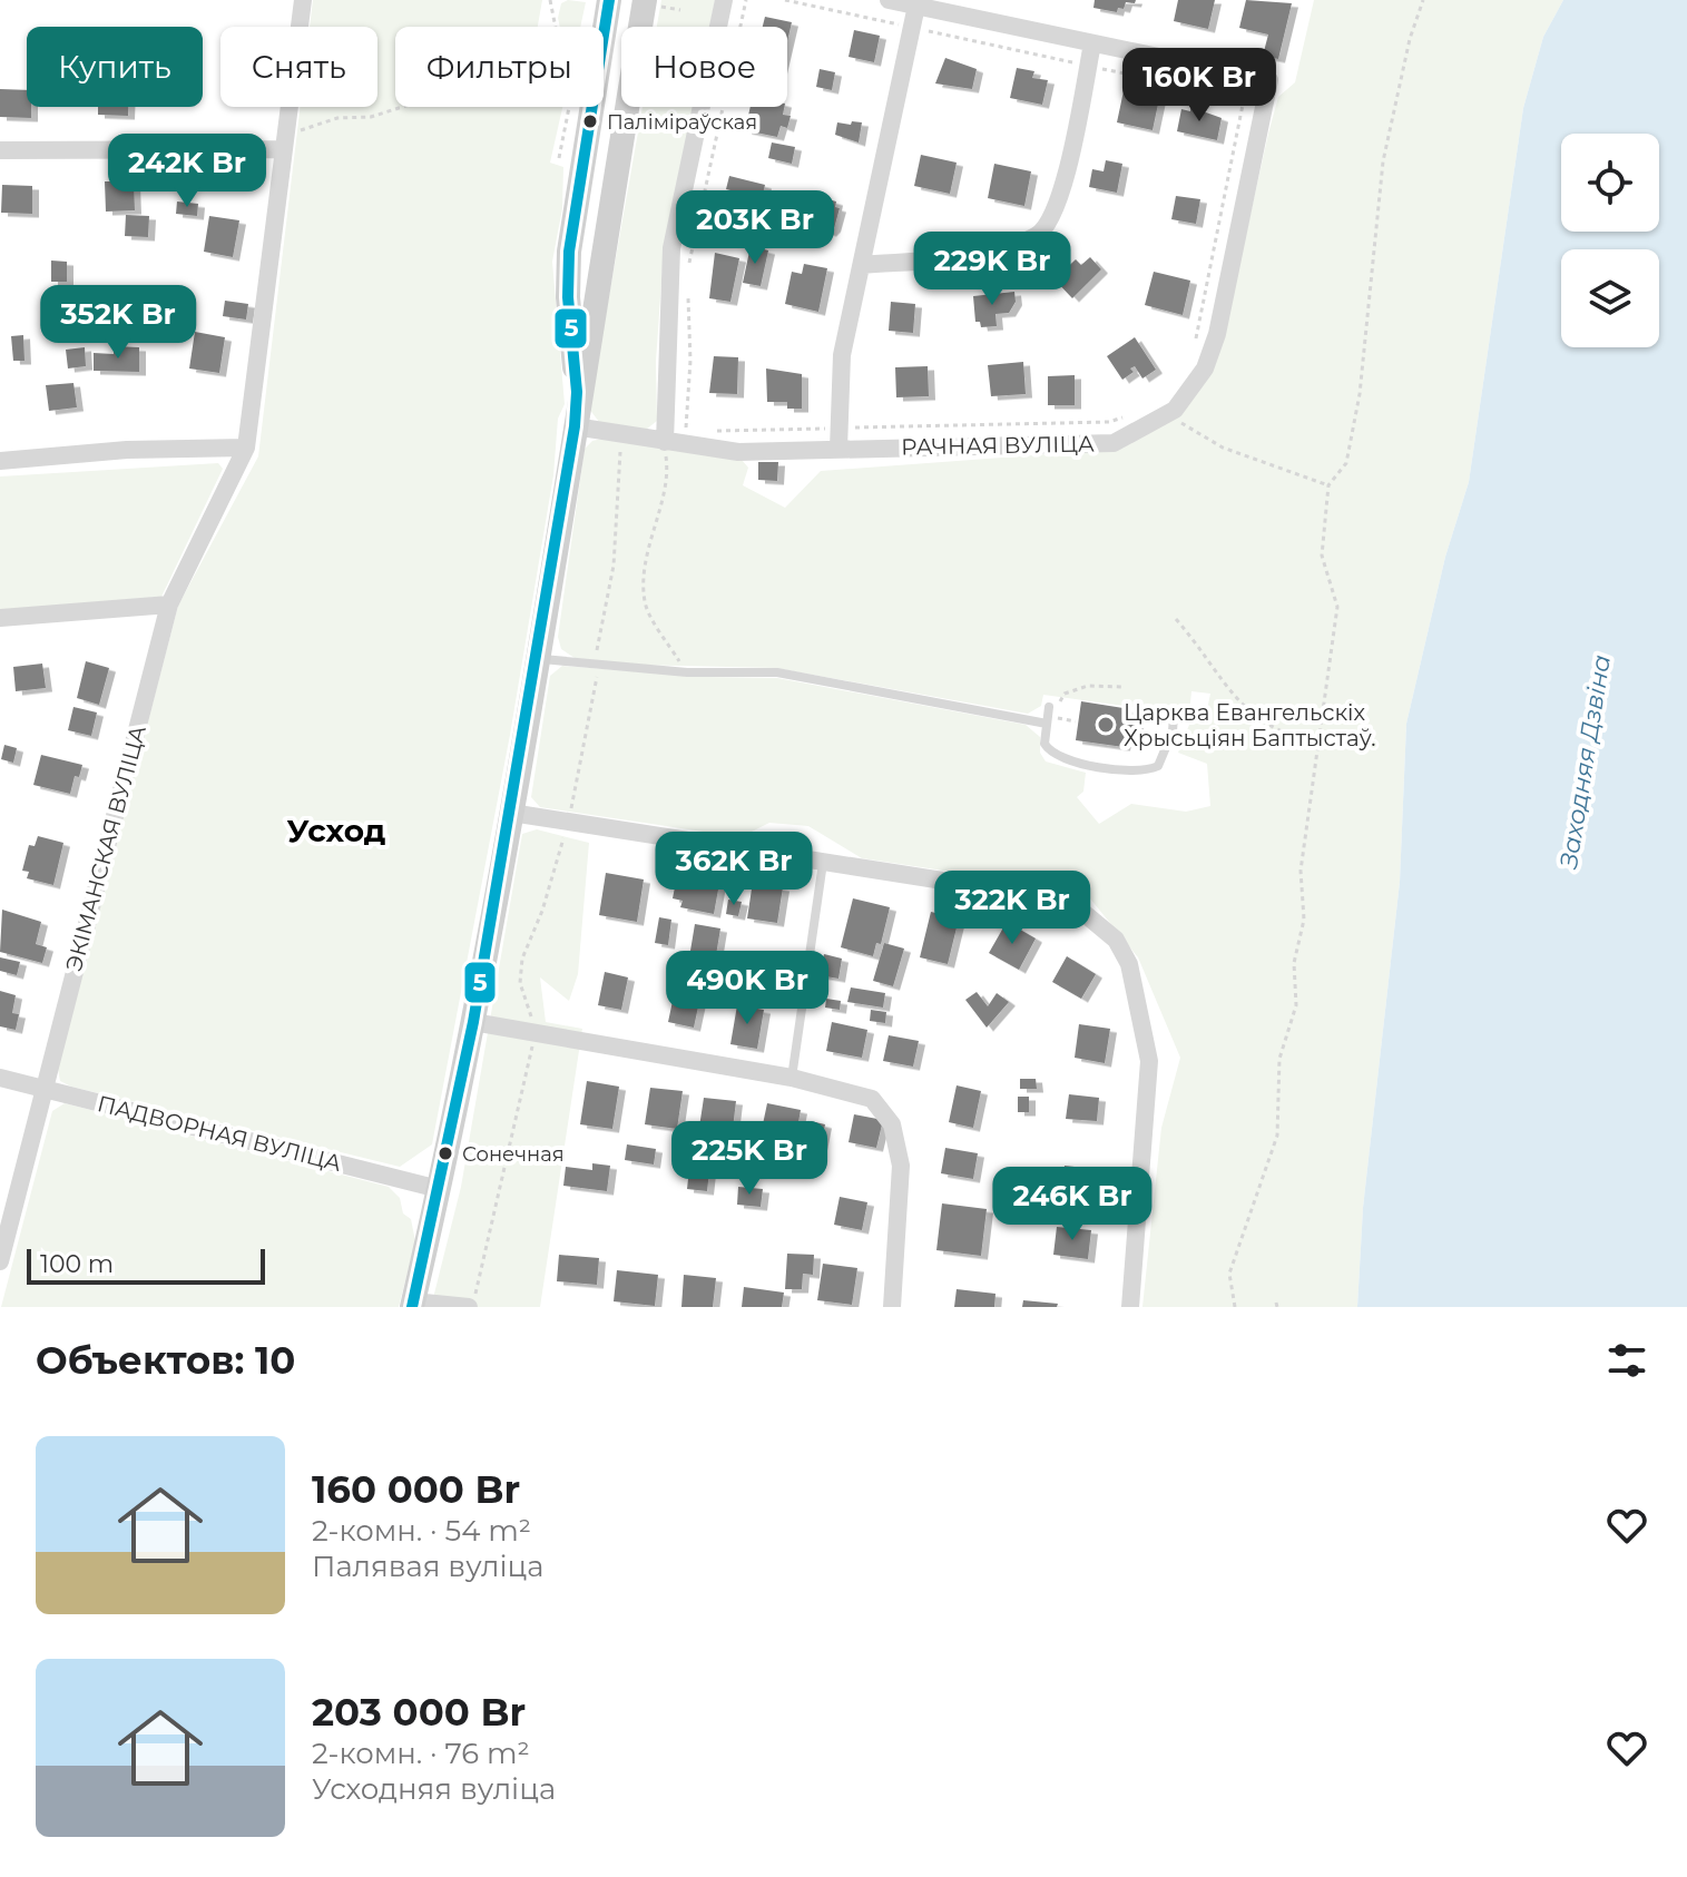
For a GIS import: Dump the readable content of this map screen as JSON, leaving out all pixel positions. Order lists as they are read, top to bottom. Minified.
{"streets":{"street":["РАЧНАЯ ВУЛІЦА","ЭКІМАНСКАЯ ВУЛІЦА","ПАДВОРНАЯ ВУЛІЦА"]},"crossings":[["ЭКІМАНСКАЯ ВУЛІЦА","ПАДВОРНАЯ ВУЛІЦА"]],"districts":["Усход"],"water":["Заходняя Дзвіна"],"places":["Паліміраўская","Царква Евангельскіх Хрысьціян Баптыстаў.","Сонечная"],"lines":["transit line 5"],"scale_bar":"100 m","page":{"chip":["Купить","Снять","Фильтры","Новое"],"price":["160K Br","242K Br","203K Br","229K Br","352K Br","362K Br","322K Br","490K Br","225K Br","246K Br"],"scale":"100 m","heading":"Объектов: 10","list":[{"name":"160 000 Br","note":"2-комн. · 54 m² · Палявая вуліца"},{"name":"203 000 Br","note":"2-комн. · 76 m² · Усходняя вуліца"}]}}
